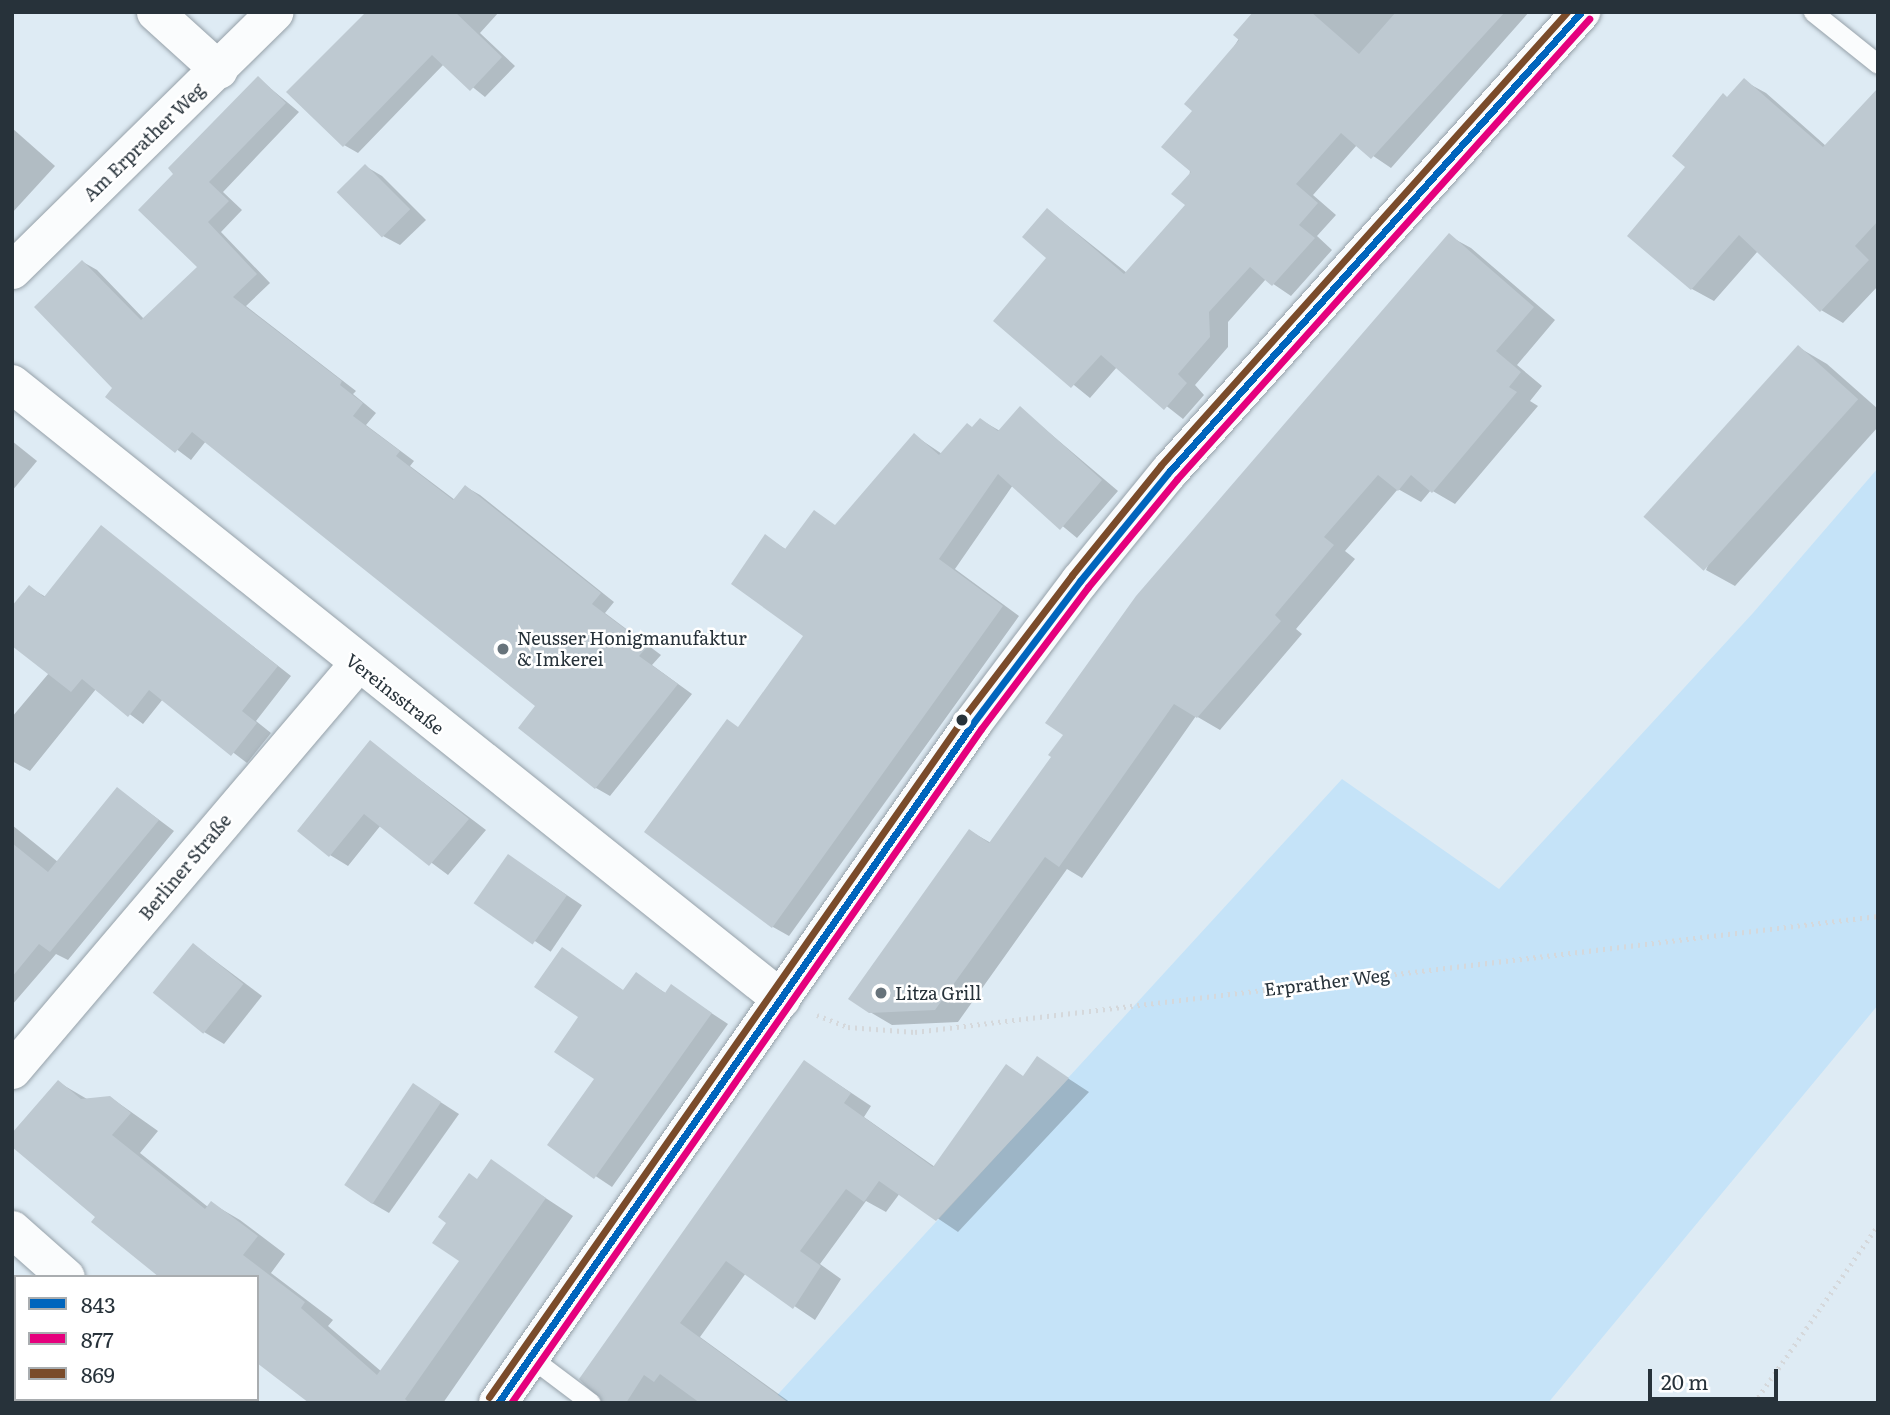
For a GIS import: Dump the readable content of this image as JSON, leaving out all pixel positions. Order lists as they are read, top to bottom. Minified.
{"streets":{"main road":["Vereinsstraße"],"street":["Am Erprather Weg","Berliner Straße"],"path":["Erprather Weg"]},"crossings":[["Vereinsstraße","Berliner Straße"],["Vereinsstraße","Erprather Weg"]],"places":["Neusser Honigmanufaktur & Imkerei","Litza Grill"],"lines":["transit line 843","transit line 869","transit line 877"],"legend":["843","877","869"],"scale_bar":"20 m"}
